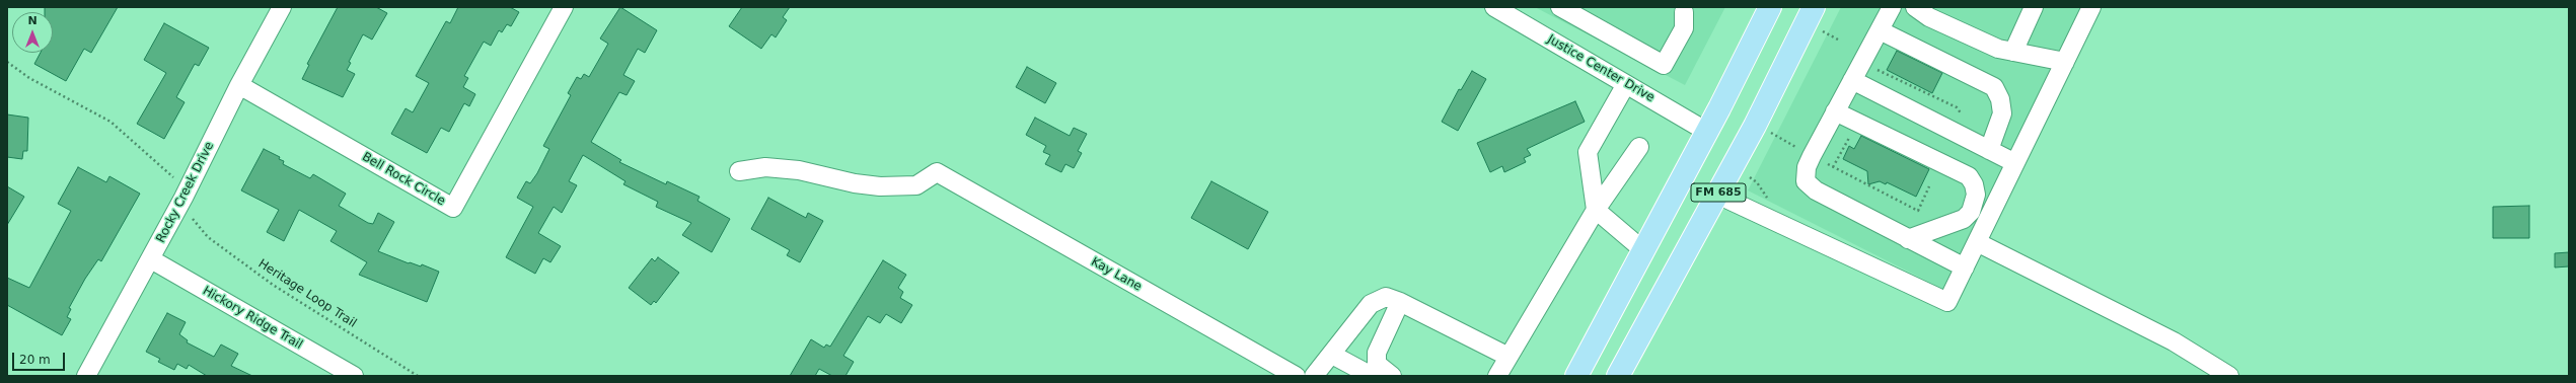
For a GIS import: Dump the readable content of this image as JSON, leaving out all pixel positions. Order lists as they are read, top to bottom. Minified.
{"streets":{"main road":["FM 685"],"street":["Justice Center Drive","Bell Rock Circle","Rocky Creek Drive","Kay Lane","Hickory Ridge Trail"],"path":["Heritage Loop Trail"]},"crossings":[["Justice Center Drive","FM 685"],["Bell Rock Circle","Rocky Creek Drive"],["Rocky Creek Drive","Hickory Ridge Trail"]],"scale_bar":"20 m","north":"top"}
